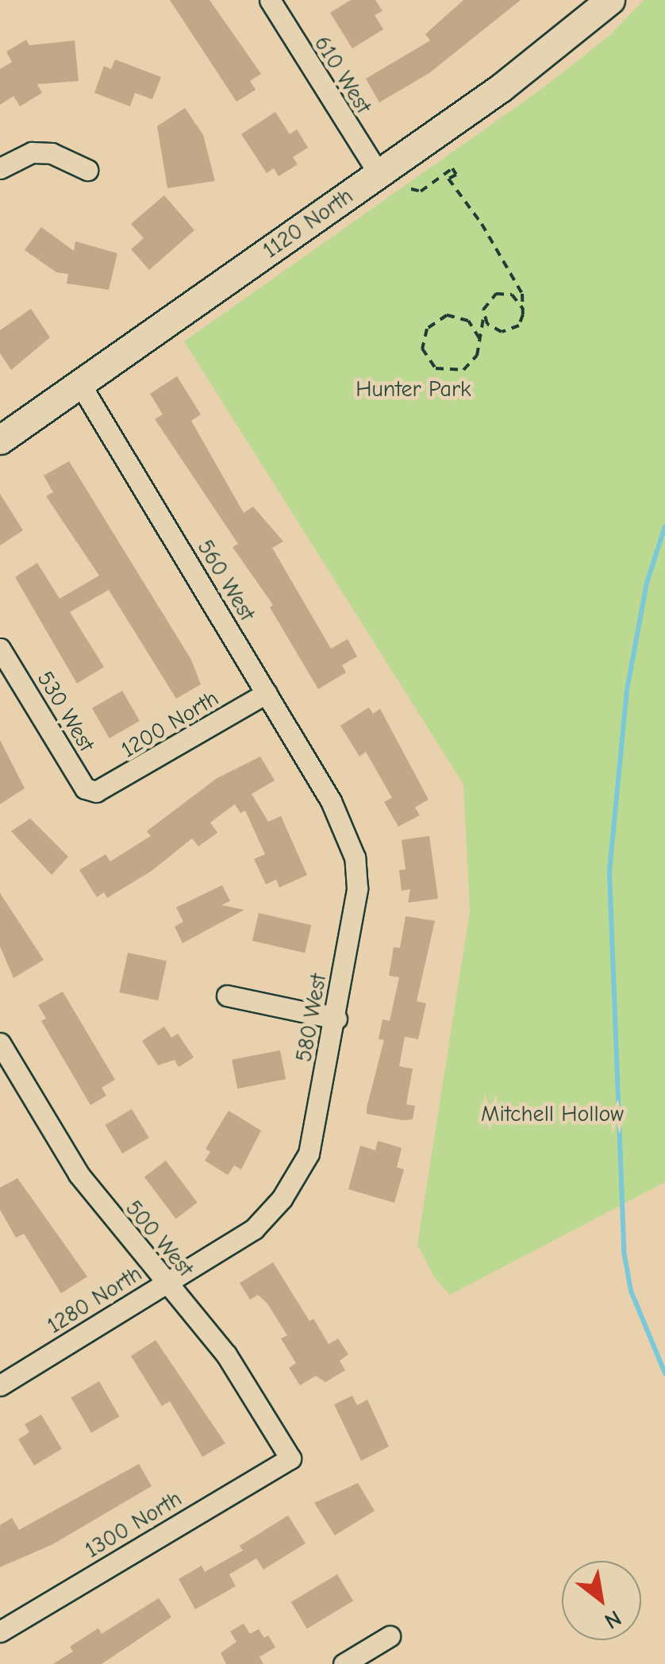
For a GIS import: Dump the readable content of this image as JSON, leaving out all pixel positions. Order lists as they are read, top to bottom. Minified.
{"streets":{"street":["610 West","1120 North","560 West","530 West","1200 North","580 West","500 West","1280 North","1300 North"]},"crossings":[["610 West","1120 North"],["1120 North","560 West"],["560 West","1200 North"],["560 West","580 West"],["530 West","1200 North"],["580 West","1280 North"],["500 West","1280 North"],["500 West","1300 North"]],"parks":["Hunter Park","Mitchell Hollow"],"north":"bottom right"}
